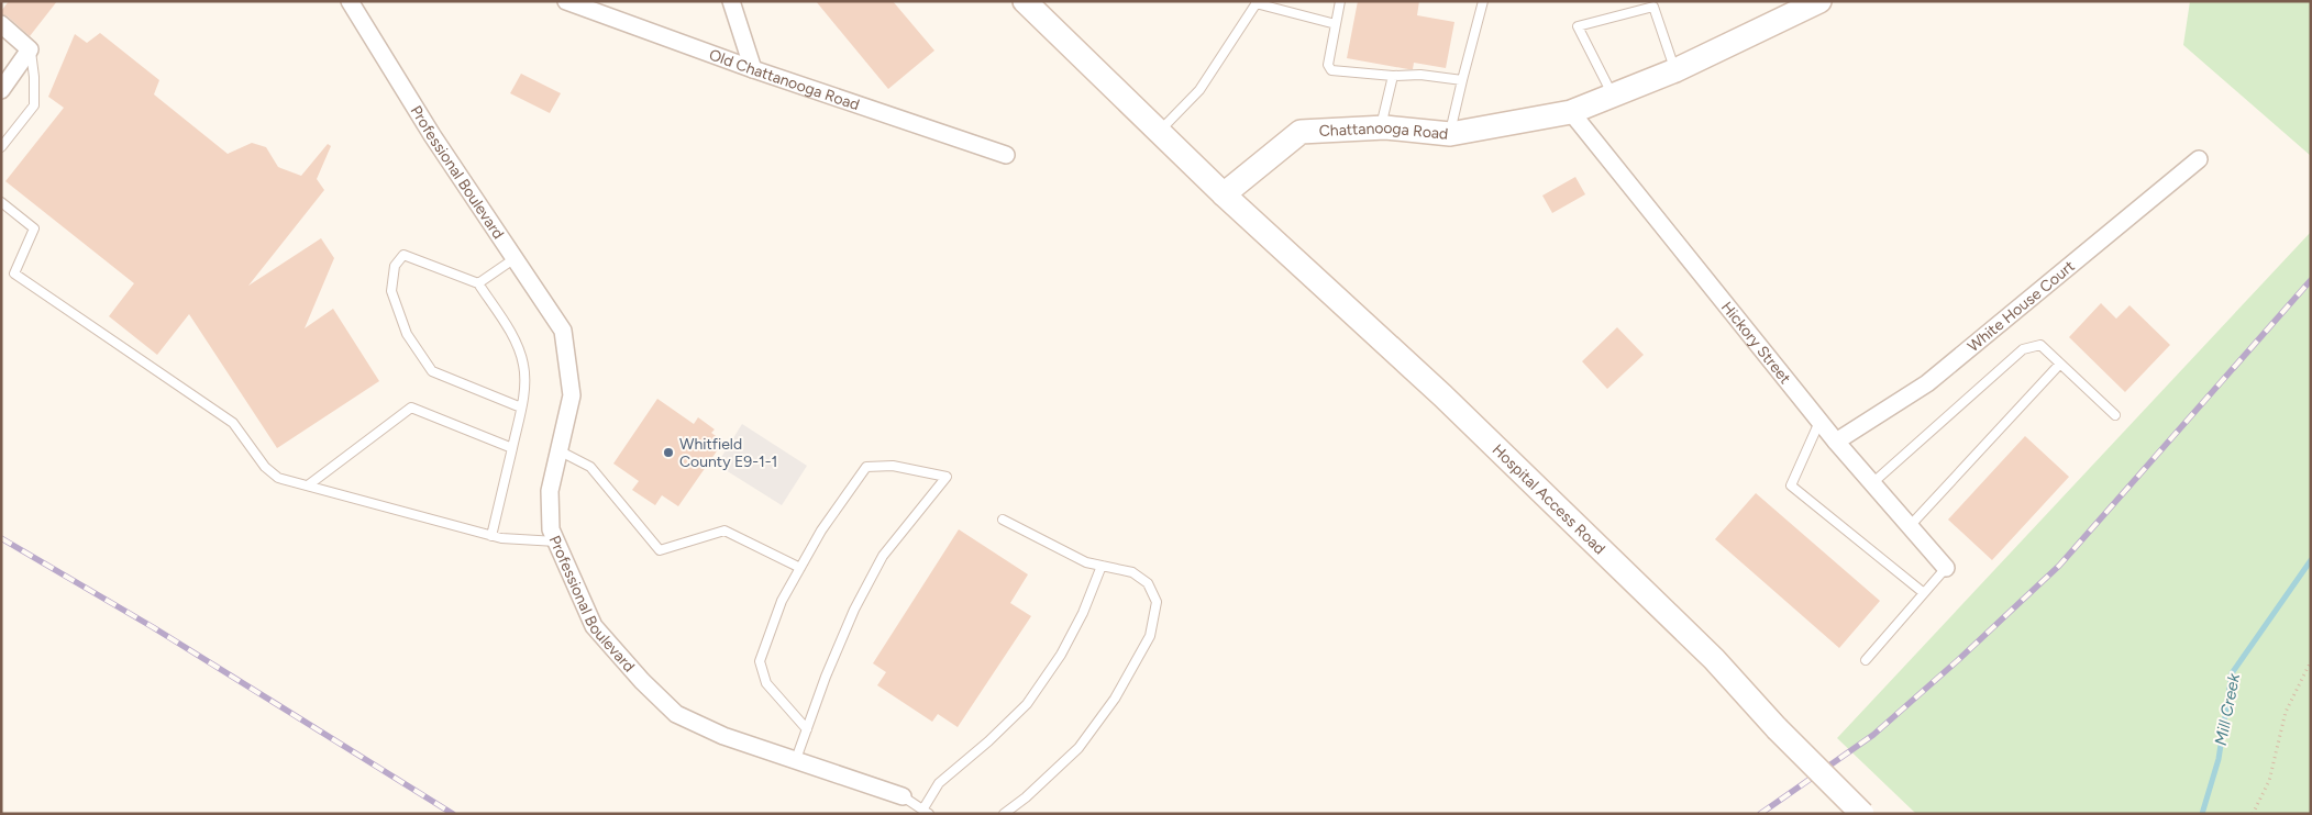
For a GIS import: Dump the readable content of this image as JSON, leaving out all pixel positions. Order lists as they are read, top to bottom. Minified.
{"streets":{"main road":["Chattanooga Road","Hospital Access Road"],"street":["Old Chattanooga Road","Professional Boulevard","White House Court","Hickory Street"]},"crossings":[["Chattanooga Road","Hickory Street"],["Chattanooga Road","Hospital Access Road"],["White House Court","Hickory Street"]],"water":["Mill Creek"],"places":["Whitfield County E9-1-1"]}
